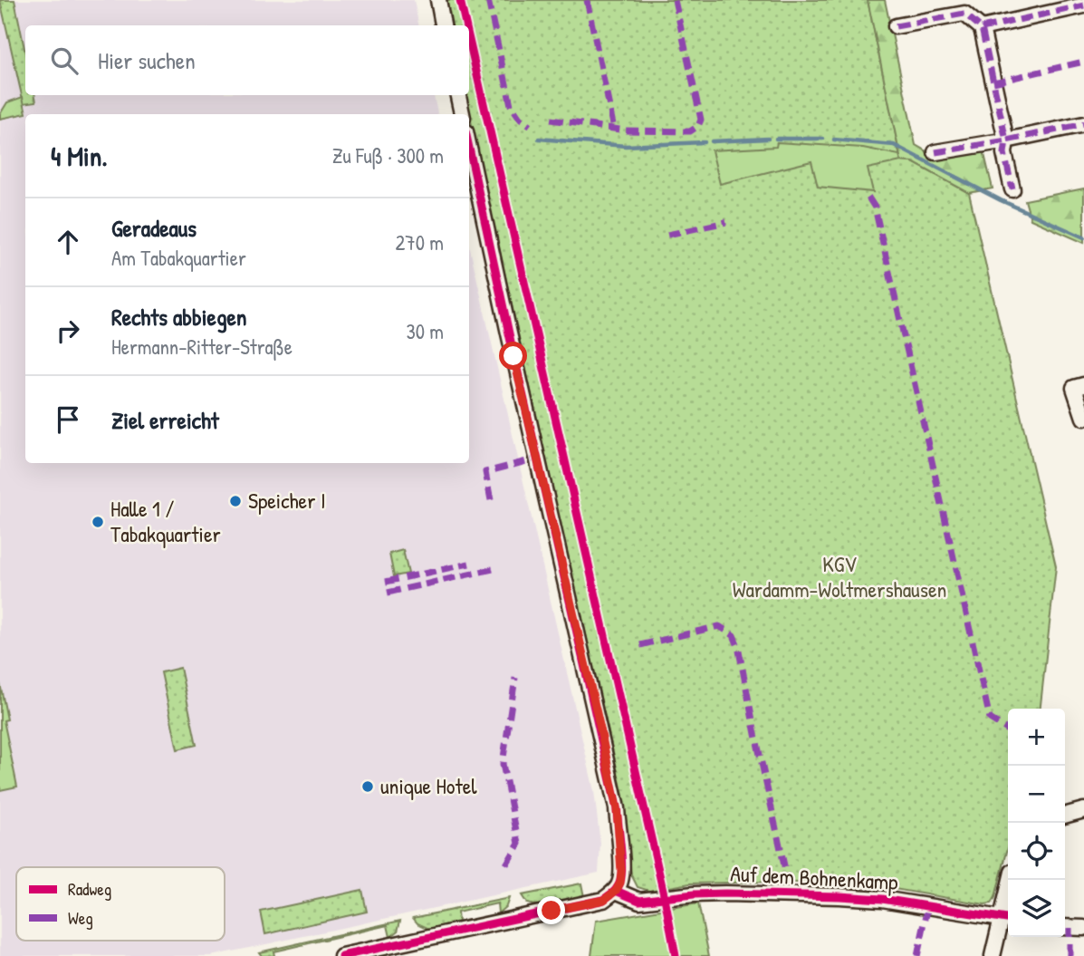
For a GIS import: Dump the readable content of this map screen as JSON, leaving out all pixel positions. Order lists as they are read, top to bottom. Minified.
{"streets":{"street":["Auf dem Bohnenkamp"]},"parks":["KGV Wardamm-Woltmershausen"],"places":["Speicher I","Halle 1 / Tabakquartier","unique Hotel"],"legend":["Radweg","Weg"],"page":{"search":"Hier suchen","heading":["4 Min.","Zu Fuß · 300 m"],"list":[["Geradeaus","Am Tabakquartier","270 m"],["Rechts abbiegen","Hermann-Ritter-Straße","30 m"],"Ziel erreicht"],"map_buttons":["+","−"]}}
